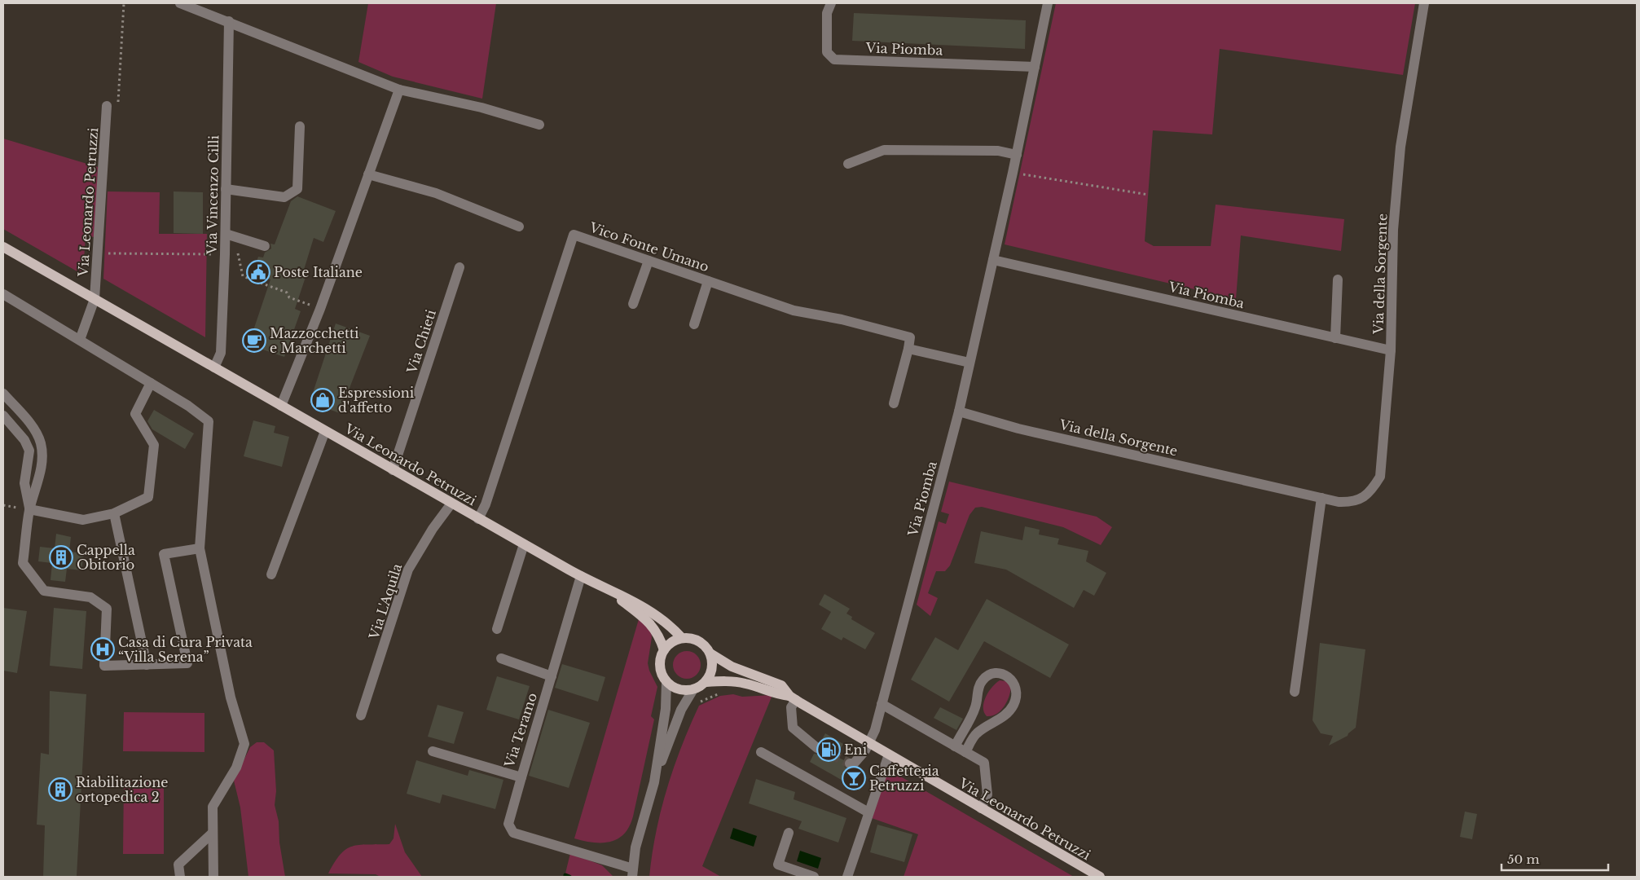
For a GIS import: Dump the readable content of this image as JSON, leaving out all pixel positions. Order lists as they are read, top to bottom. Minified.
{"streets":{"main road":["Via Leonardo Petruzzi"],"street":["Via Piomba","Via Vincenzo Cilli","Vico Fonte Umano","Via della Sorgente","Via Chieti","Via L'Aquila","Via Teramo"]},"crossings":[["Via Piomba","Via Leonardo Petruzzi"],["Via Piomba","Via della Sorgente"],["Via Vincenzo Cilli","Via Leonardo Petruzzi"],["Via Leonardo Petruzzi","Vico Fonte Umano"],["Via Leonardo Petruzzi","Via Chieti"],["Via Leonardo Petruzzi","Via L'Aquila"],["Via Leonardo Petruzzi","Via Teramo"]],"places":{"public building":["Poste Italiane"],"cafe":["Mazzocchetti e Marchetti"],"shop":["Espressioni d'affetto"],"building":["Cappella Obitorio","Riabilitazione ortopedica 2"],"hospital":["Casa di Cura Privata “Villa Serena”"],"fuel station":["Eni"],"bar":["Caffetteria Petruzzi"]},"scale_bar":"50 m"}
